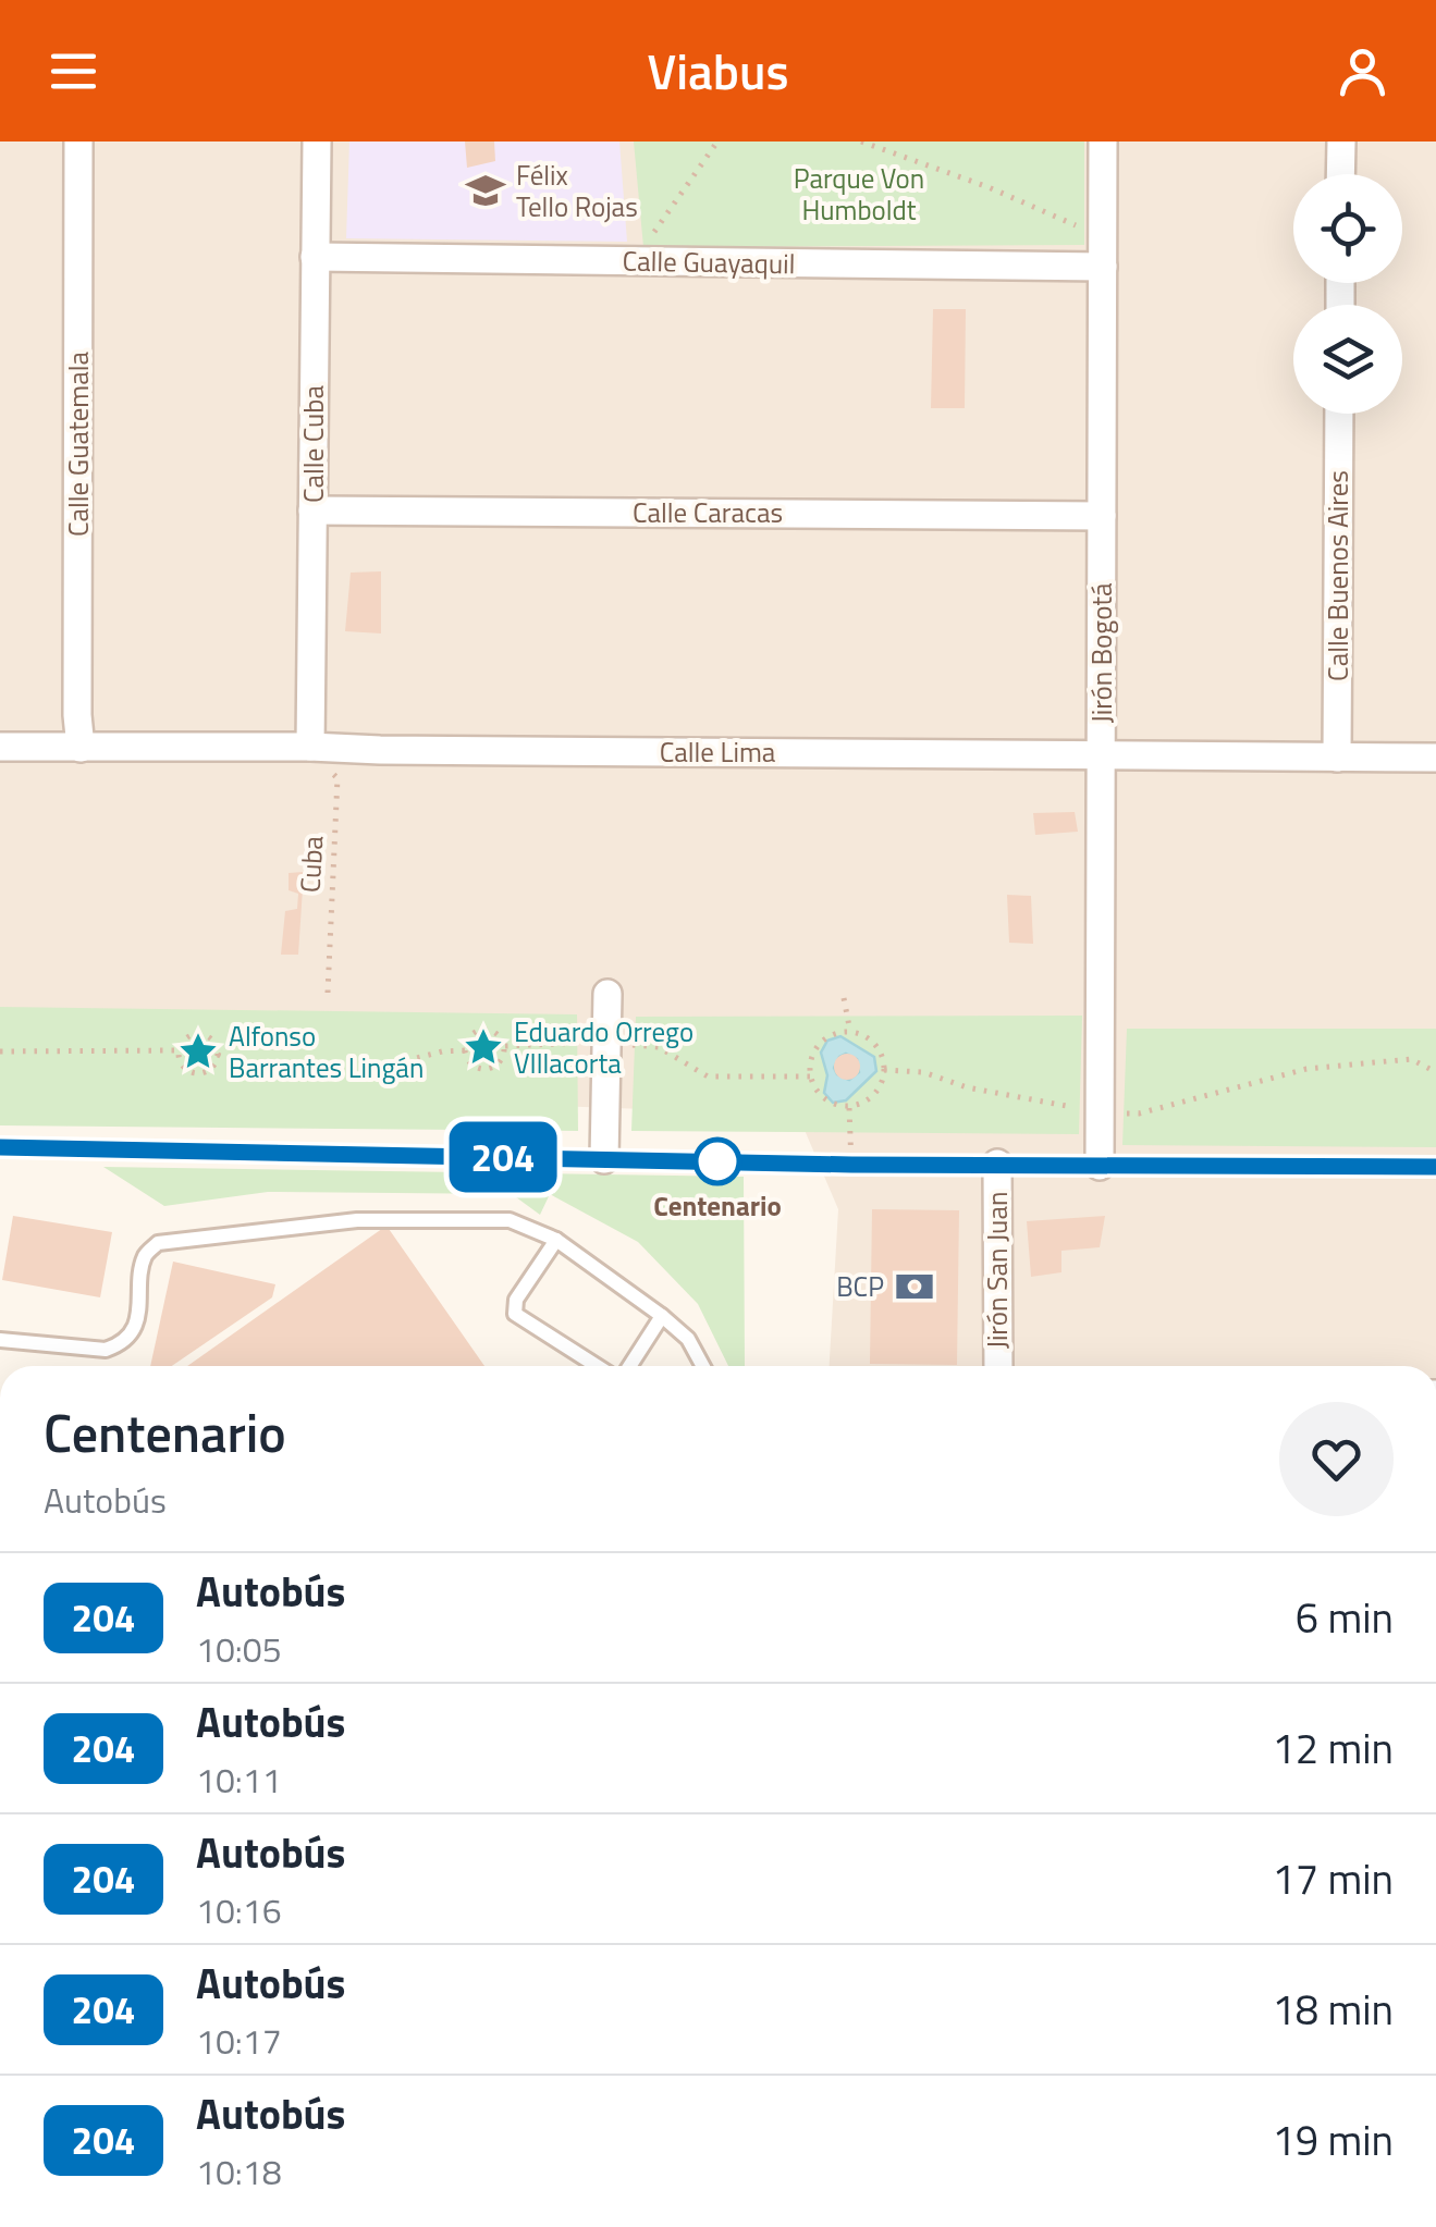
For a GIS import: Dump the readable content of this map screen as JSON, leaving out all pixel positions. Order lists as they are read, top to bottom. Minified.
{"streets":{"street":["Calle Guayaquil","Calle Guatemala","Calle Cuba","Calle Caracas","Calle Buenos Aires","Jirón Bogotá","Calle Lima","Jirón San Juan"],"path":["Cuba"]},"crossings":[["Calle Guayaquil","Calle Cuba"],["Calle Guayaquil","Jirón Bogotá"],["Calle Guatemala","Calle Lima"],["Calle Cuba","Calle Caracas"],["Calle Cuba","Calle Lima"],["Calle Cuba","Cuba"],["Calle Caracas","Jirón Bogotá"],["Calle Buenos Aires","Calle Lima"],["Jirón Bogotá","Calle Lima"],["Calle Lima","Cuba"]],"parks":["Parque Von Humboldt"],"places":{"school or university":["Félix Tello Rojas"],"place":["Eduardo Orrego VIllacorta","Alfonso Barrantes Lingán"],"other":["Centenario"],"bank":["BCP"]},"lines":["bus line 204"],"page":{"header":"Viabus","on_map":"204","heading":["Centenario","Autobús"],"list":[{"mark":"204","name":"Autobús","note":"10:05","value":"6 min"},{"mark":"204","name":"Autobús","note":"10:11","value":"12 min"},{"mark":"204","name":"Autobús","note":"10:16","value":"17 min"},{"mark":"204","name":"Autobús","note":"10:17","value":"18 min"},{"mark":"204","name":"Autobús","note":"10:18","value":"19 min"}]}}
